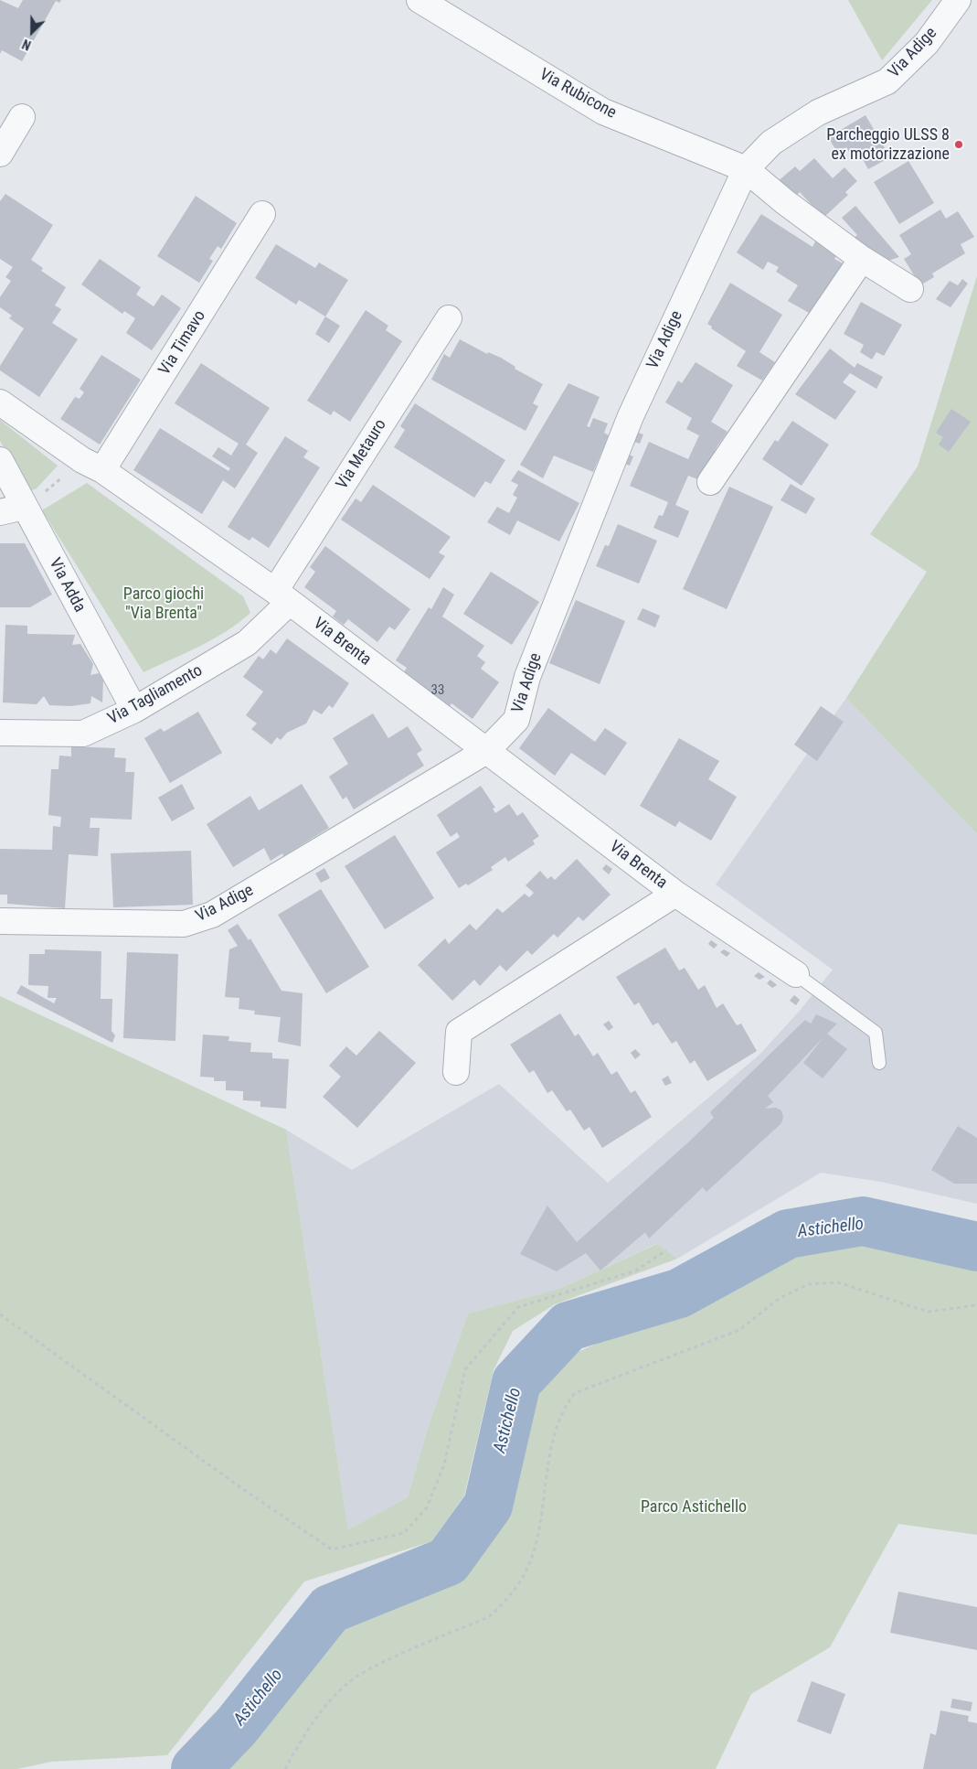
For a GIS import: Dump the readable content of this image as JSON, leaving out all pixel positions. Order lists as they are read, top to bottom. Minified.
{"streets":{"street":["Via Adige","Via Rubicone","Via Timavo","Via Metauro","Via Adda","Via Brenta","Via Tagliamento"]},"crossings":[["Via Adige","Via Rubicone"],["Via Adige","Via Brenta"],["Via Timavo","Via Brenta"],["Via Metauro","Via Brenta"],["Via Metauro","Via Tagliamento"],["Via Adda","Via Tagliamento"],["Via Brenta","Via Tagliamento"]],"water":["Astichello"],"parks":["Parco giochi \"Via Brenta\"","Parco Astichello"],"places":["Parcheggio ULSS 8 ex motorizzazione"],"house_numbers":["33"],"north":"bottom left"}
